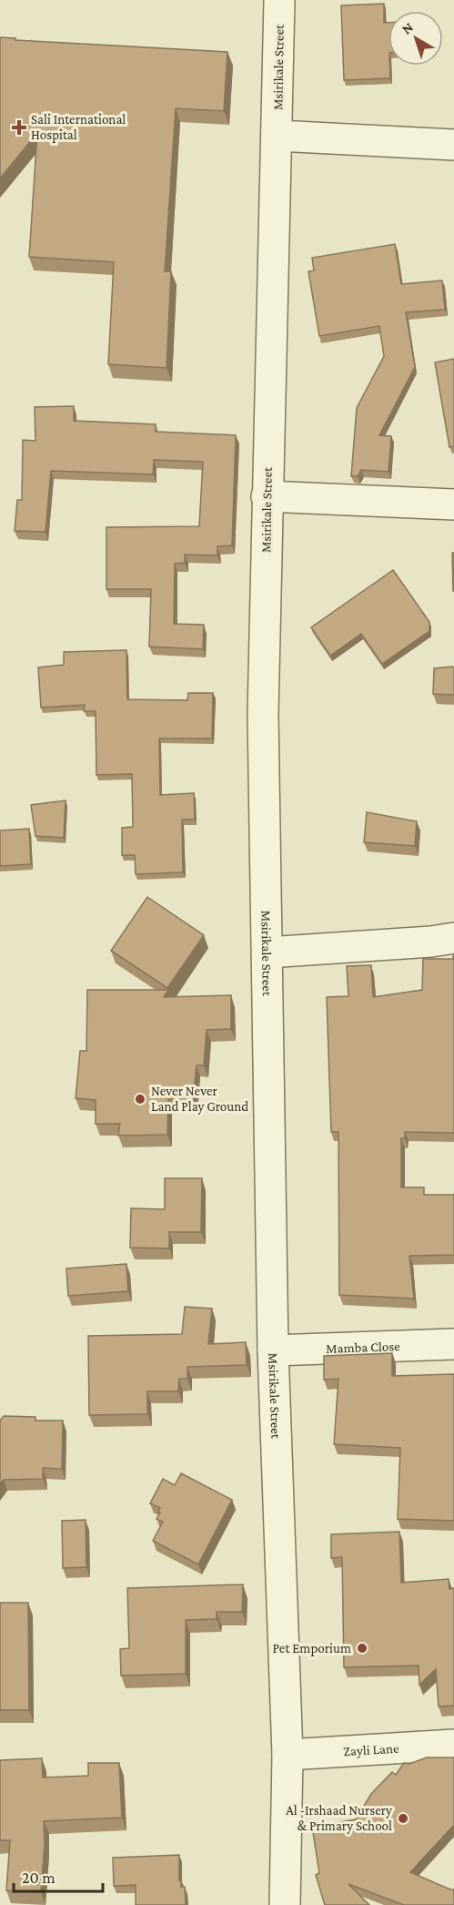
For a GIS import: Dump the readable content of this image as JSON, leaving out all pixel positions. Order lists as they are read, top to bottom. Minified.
{"streets":{"street":["Msirikale Street","Mamba Close","Zayli Lane"]},"crossings":[["Msirikale Street","Mamba Close"],["Msirikale Street","Zayli Lane"]],"places":{"health":["Sali International Hospital"],"other":["Never Never Land Play Ground","Pet Emporium","Al -Irshaad Nursery & Primary School"]},"scale_bar":"20 m","north":"top left"}
